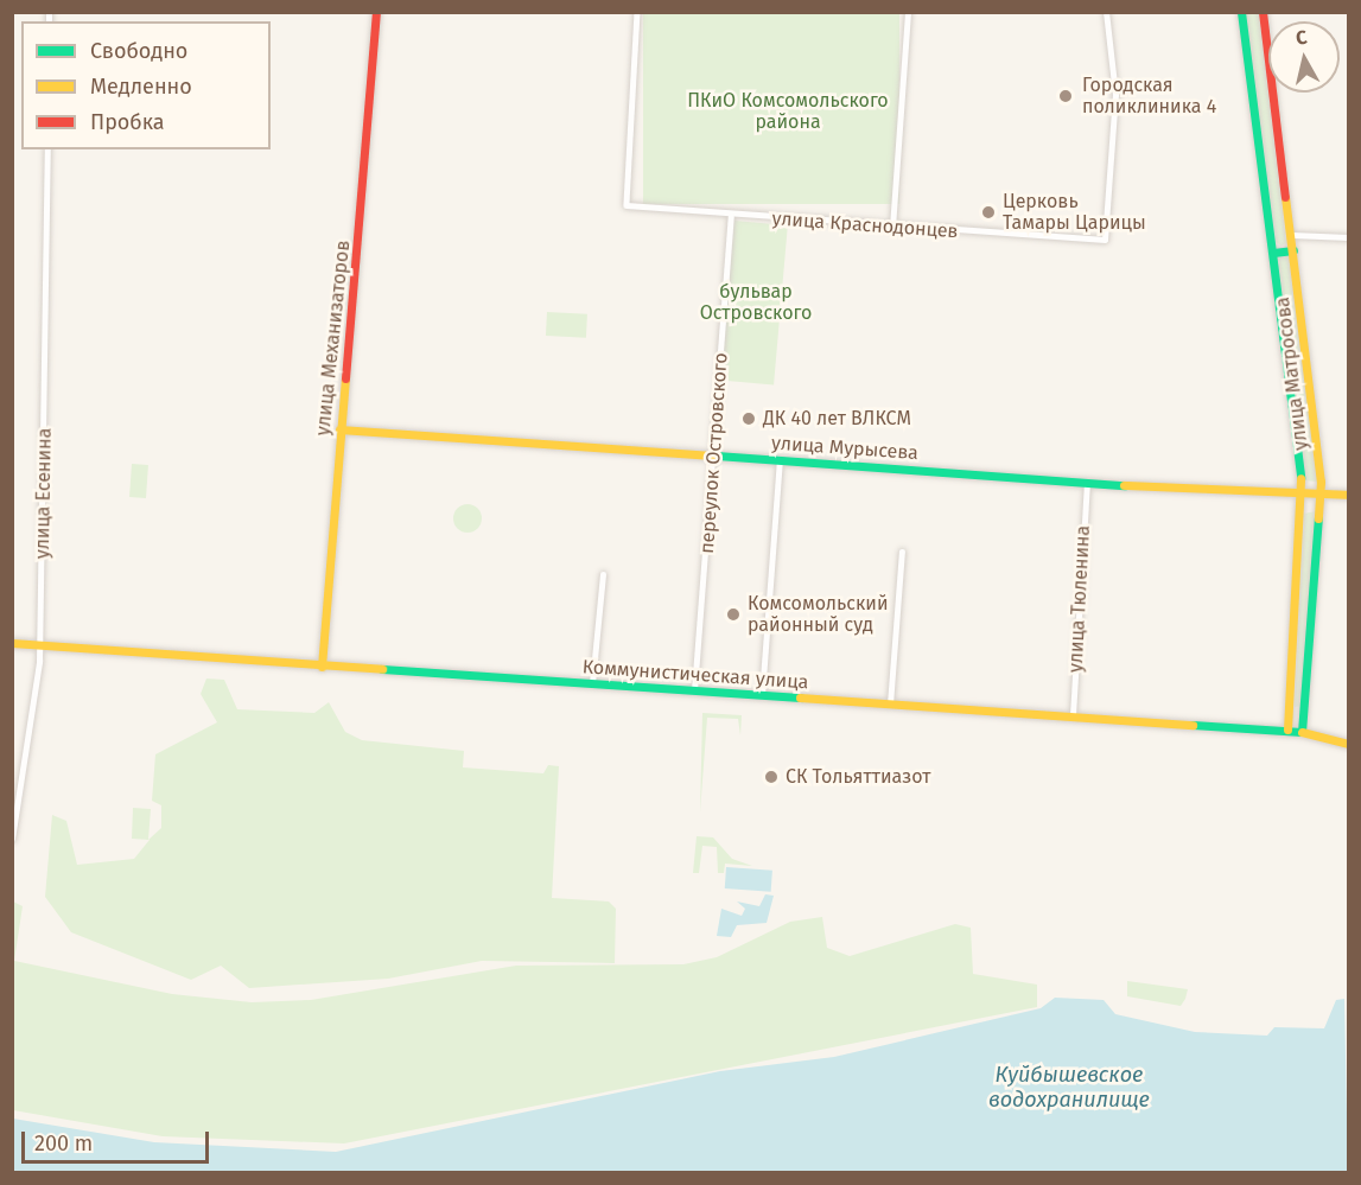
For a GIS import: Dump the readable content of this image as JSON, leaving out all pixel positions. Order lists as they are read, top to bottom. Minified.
{"streets":{"main road":["улица Механизаторов","улица Матросова","улица Мурысева","Коммунистическая улица"],"street":["улица Краснодонцев","переулок Островского","улица Есенина","улица Тюленина"]},"crossings":[["улица Краснодонцев","переулок Островского"],["улица Механизаторов","улица Мурысева"],["улица Механизаторов","Коммунистическая улица"],["улица Матросова","улица Мурысева"],["улица Матросова","Коммунистическая улица"],["улица Мурысева","переулок Островского"],["улица Мурысева","улица Тюленина"],["переулок Островского","Коммунистическая улица"],["улица Есенина","Коммунистическая улица"],["улица Тюленина","Коммунистическая улица"]],"water":["Куйбышевское водохранилище"],"parks":["ПКиО Комсомольского района","бульвар Островского"],"places":["Городская поликлиника 4","Церковь Тамары Царицы","ДК 40 лет ВЛКСМ","Комсомольский районный суд","СК Тольяттиазот"],"legend":["Свободно","Медленно","Пробка"],"scale_bar":"200 m","north":"top"}
